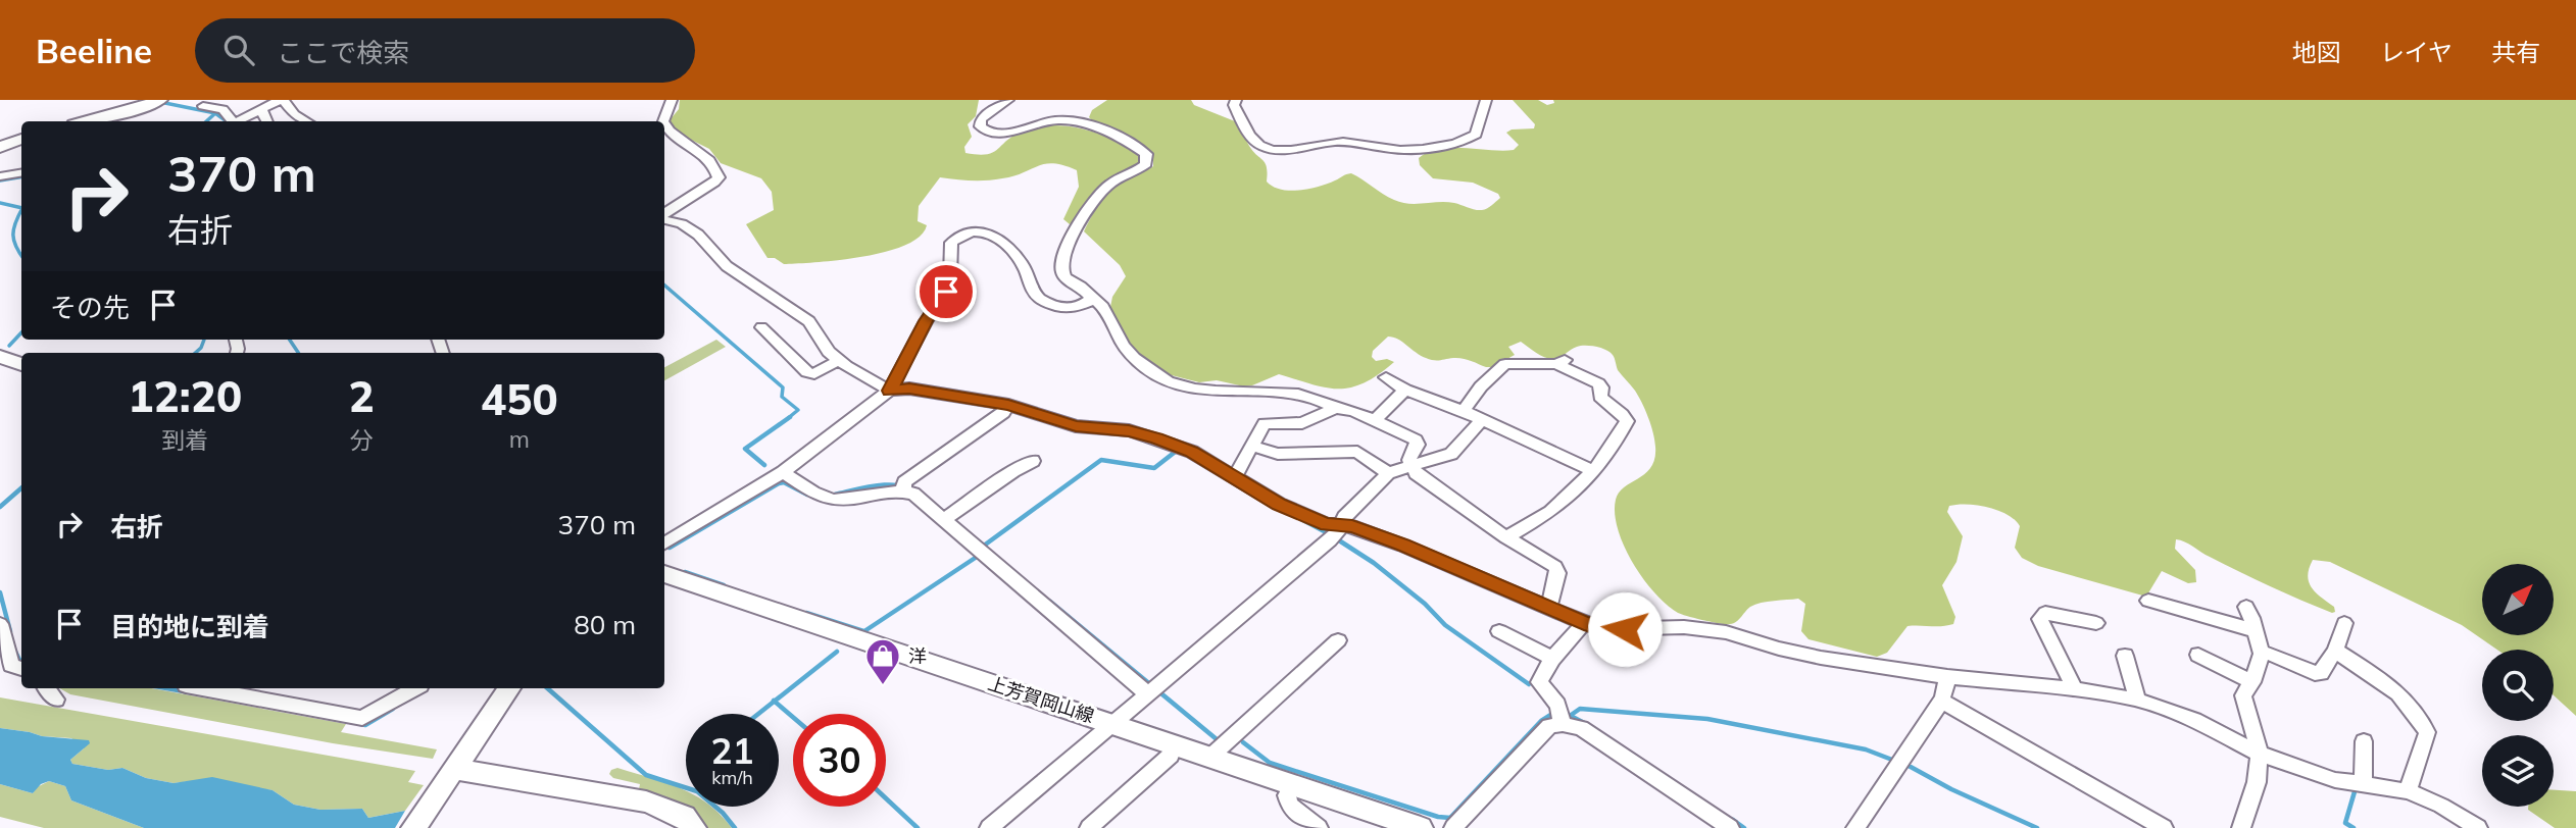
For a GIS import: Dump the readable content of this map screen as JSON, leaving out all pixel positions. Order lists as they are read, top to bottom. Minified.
{"streets":{"main road":["上芳賀岡山線"]},"places":{"shop":["洋"]},"north":"top right","page":{"header":"Beeline","search":"ここで検索","nav":["地図","レイヤ","共有"],"turn":["370 m","右折"],"then":"その先","eta":["12:20","到着","2","分","450","m"],"list":[{"name":"右折","value":"370 m"},{"name":"目的地に到着","value":"80 m"}],"speed":"21 km/h","limit":"30"}}
